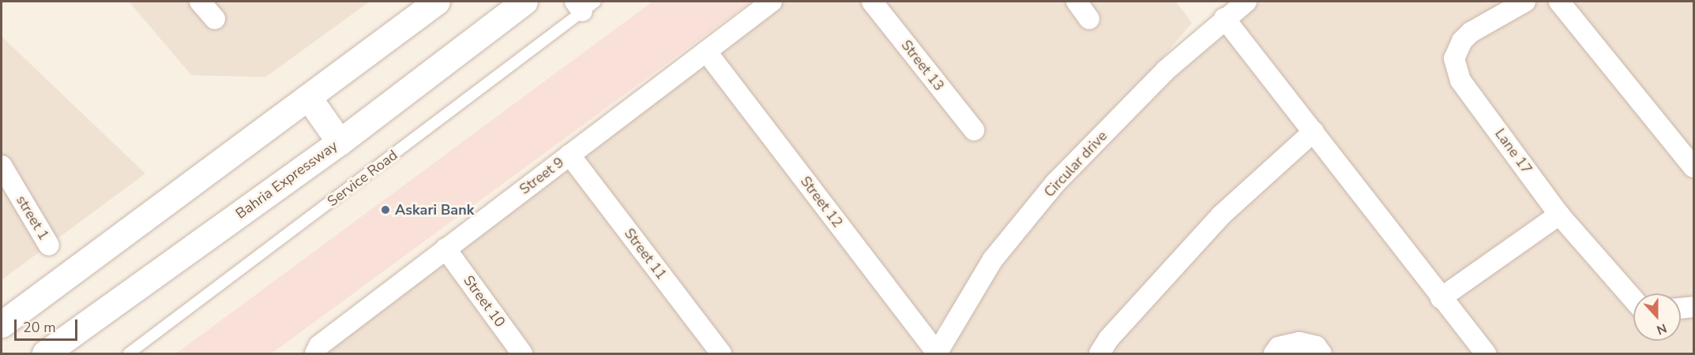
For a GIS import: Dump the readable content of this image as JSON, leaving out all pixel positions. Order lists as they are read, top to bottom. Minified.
{"streets":{"main road":["Bahria Expressway"],"street":["Street 13","Lane 17","Circular drive","Street 9","Street 12","street 1","Street 11","Street 10"],"lane":["Service Road"]},"crossings":[["Circular drive","Street 12"],["Street 9","Street 12"],["Street 9","Street 11"],["Street 9","Street 10"]],"places":["Askari Bank"],"scale_bar":"20 m","north":"bottom"}
